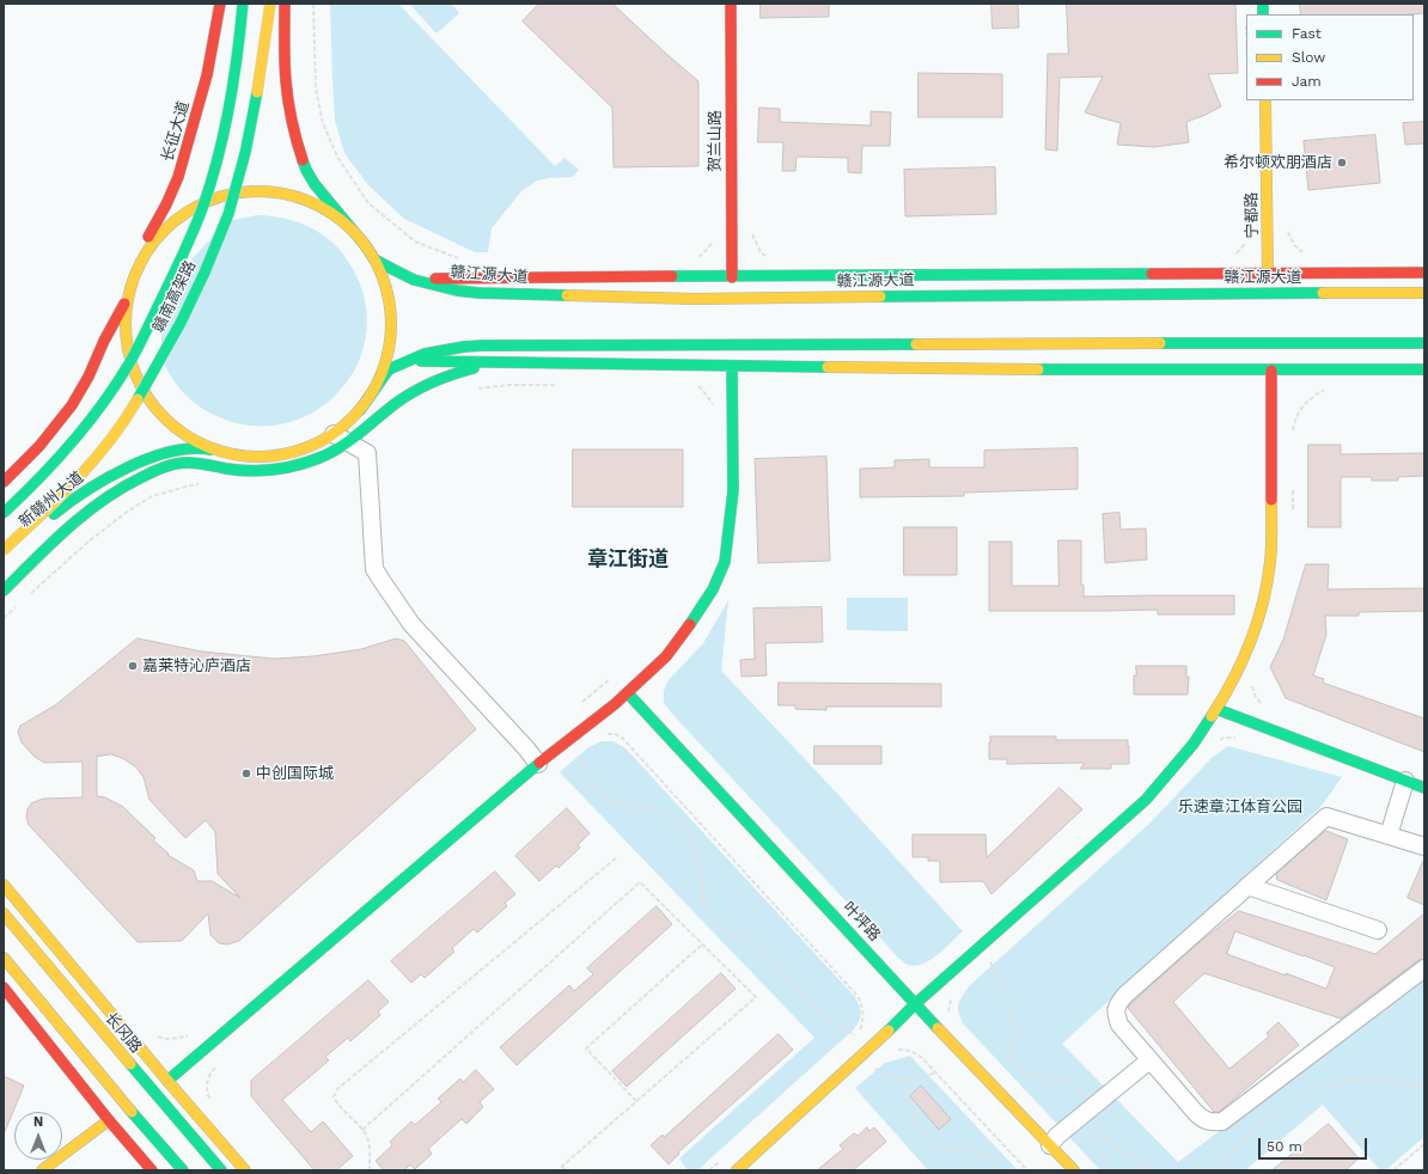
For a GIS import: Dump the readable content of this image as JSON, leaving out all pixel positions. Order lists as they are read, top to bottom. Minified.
{"streets":{"main road":["长征大道","贺兰山路","宁都路","赣江源大道","赣南高架路","新赣州大道","叶坪路","长冈路"]},"districts":["章江街道"],"parks":["乐速章江体育公园"],"places":["希尔顿欢朋酒店","嘉莱特沁庐酒店","中创国际城"],"legend":["Fast","Slow","Jam"],"scale_bar":"50 m","north":"top"}
